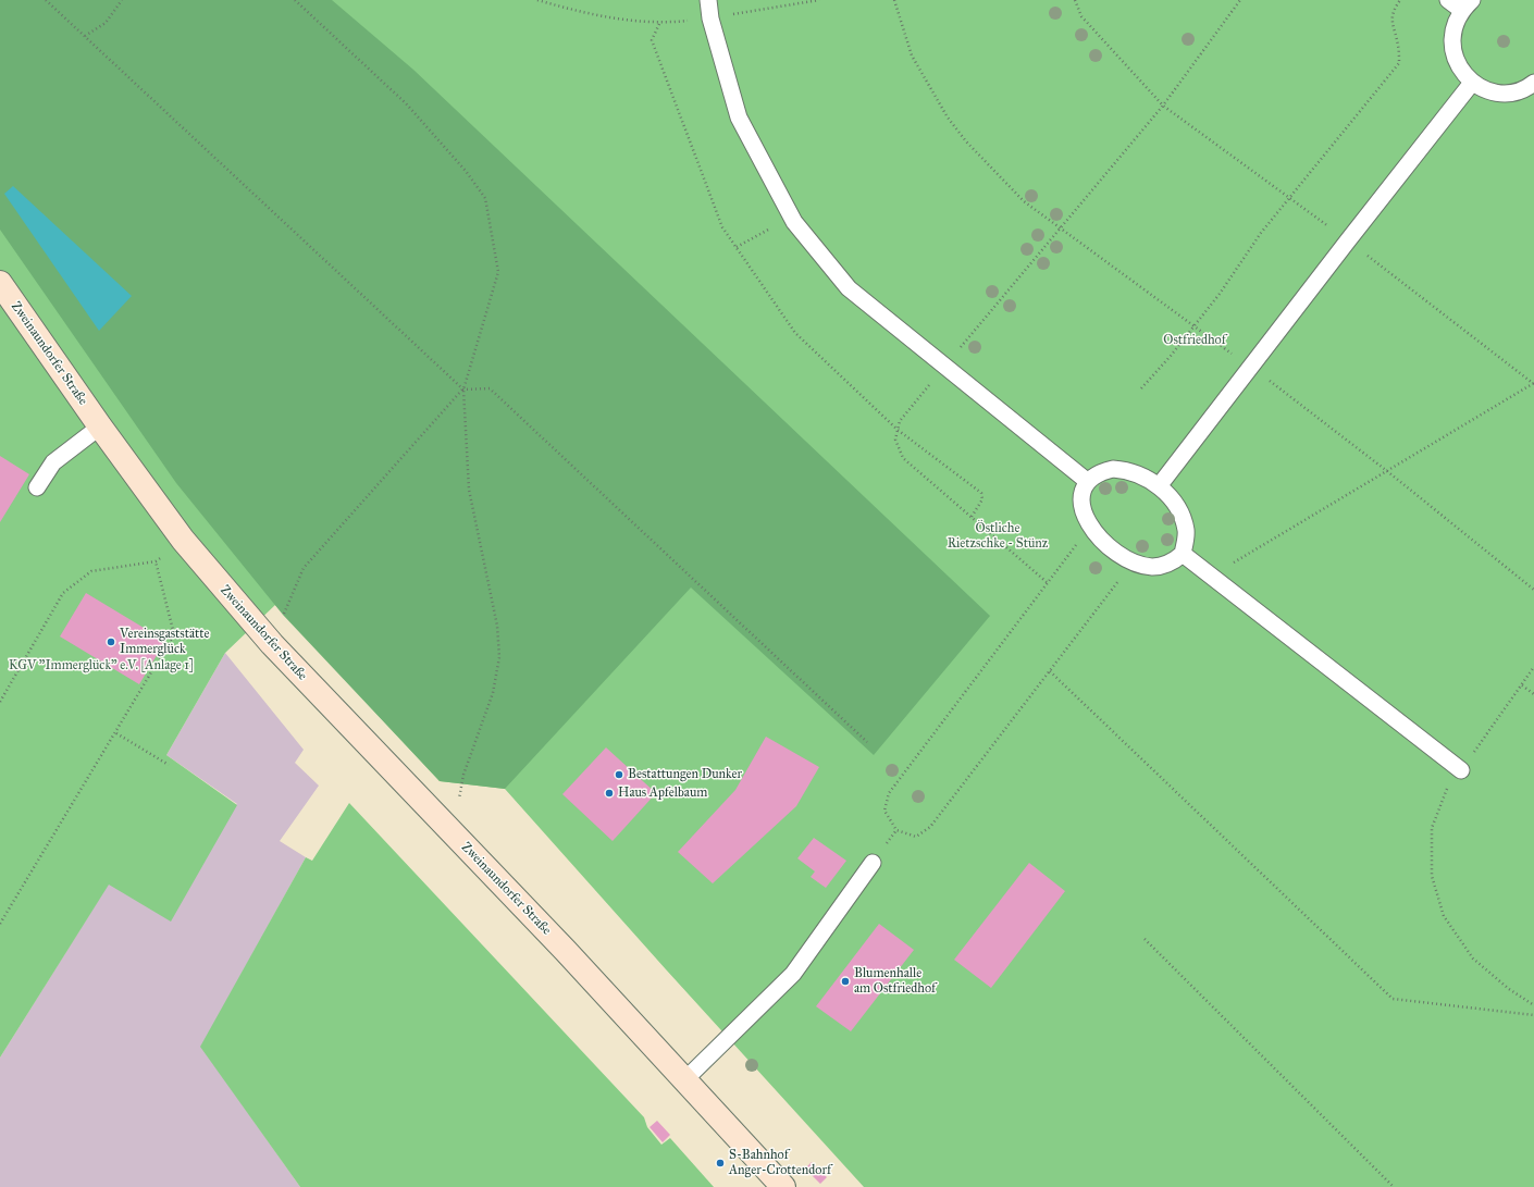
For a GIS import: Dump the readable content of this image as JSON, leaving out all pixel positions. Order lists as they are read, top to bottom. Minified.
{"streets":{"street":["Zweinaundorfer Straße"]},"parks":["Ostfriedhof","Östliche Rietzschke - Stünz","KGV \"Immerglück\" e.V. [Anlage 1]"],"places":["Vereinsgaststätte Immerglück","Bestattungen Dunker","Haus Apfelbaum","Blumenhalle am Ostfriedhof","S-Bahnhof Anger-Crottendorf"]}
